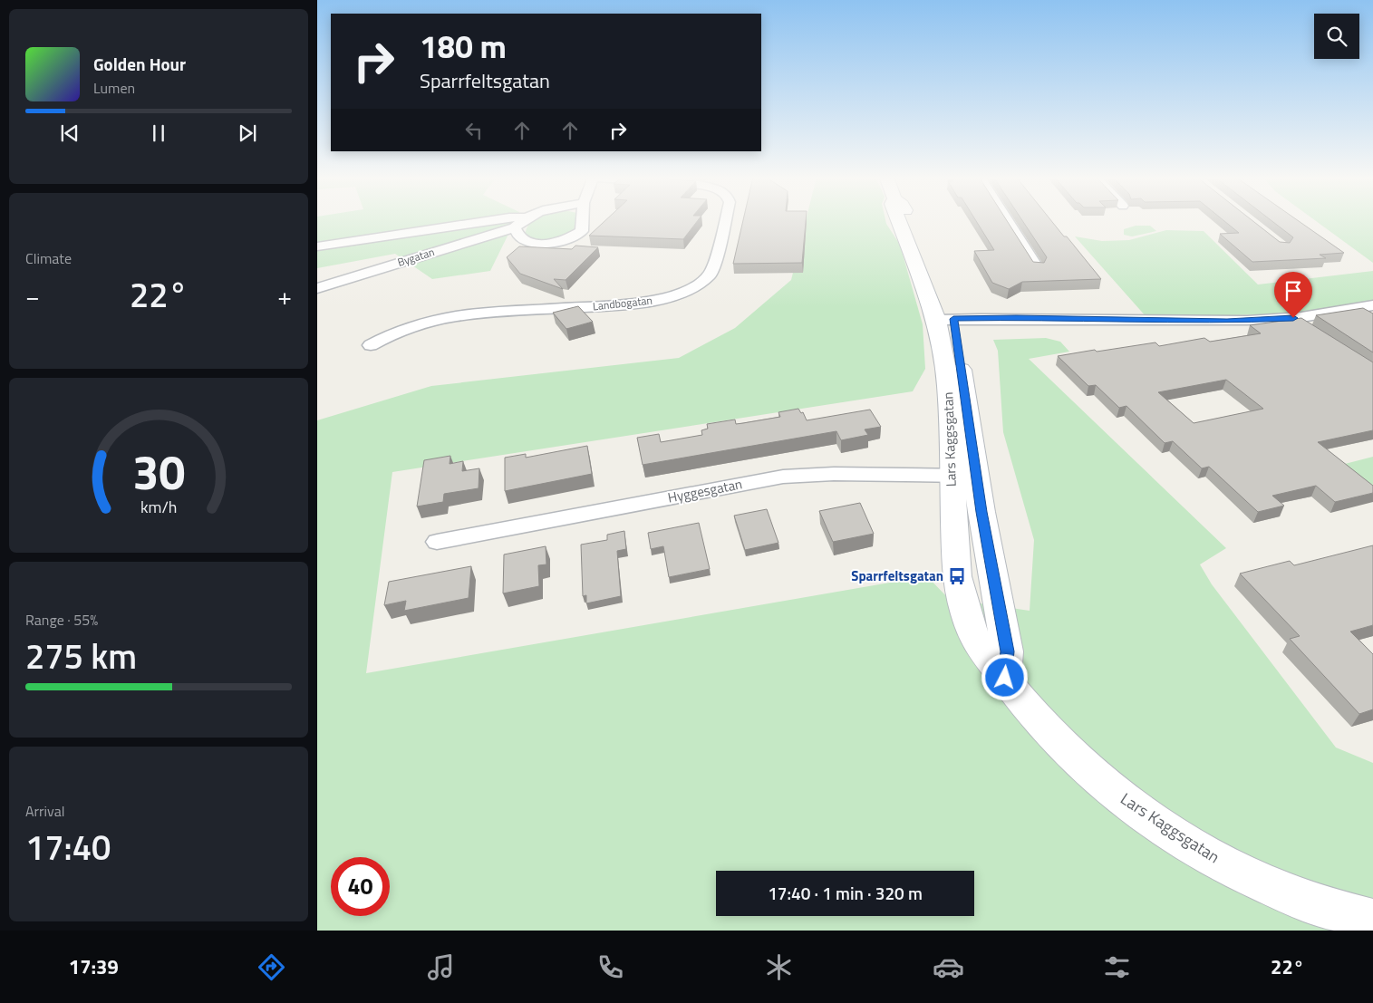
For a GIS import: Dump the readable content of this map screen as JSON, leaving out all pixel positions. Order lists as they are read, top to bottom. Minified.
{"streets":{"street":["Bygatan","Landbogatan","Lars Kaggsgatan","Hyggesgatan"]},"crossings":[["Lars Kaggsgatan","Hyggesgatan"]],"places":{"bus stop":["Sparrfeltsgatan"]},"page":{"turn":["180 m","Sparrfeltsgatan"],"song":["Golden Hour","Lumen"],"tile":["Climate",["Range · 55%","275 km"],["Arrival","17:40"]],"heat":["−","22°","+"],"limit":"40","trip":"17:40 · 1 min · 320 m","tabs":["17:39","22°"],"gauge":["30","km/h"]}}
